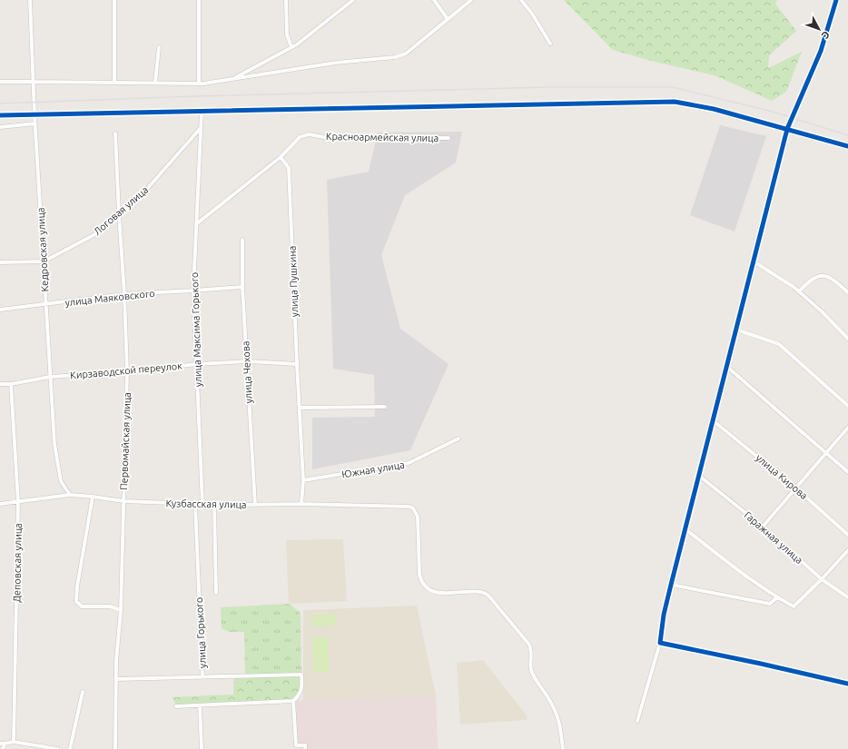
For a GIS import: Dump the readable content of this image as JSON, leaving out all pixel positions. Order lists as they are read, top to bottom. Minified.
{"streets":{"street":["Красноармейская улица","Логовая улица","Кедровская улица","улица Пушкина","улица Маяковского","улица Максима Горького","Кирзаводской переулок","улица Чехова","Первомайская улица","Южная улица","улица Кирова","Кузбасская улица","Гаражная улица","Деповская улица","улица Горького"]},"crossings":[["Красноармейская улица","улица Пушкина"],["Красноармейская улица","улица Максима Горького"],["Логовая улица","Кедровская улица"],["Логовая улица","улица Максима Горького"],["Логовая улица","Первомайская улица"],["Кедровская улица","улица Маяковского"],["Кедровская улица","Кирзаводской переулок"],["Кедровская улица","Кузбасская улица"],["улица Пушкина","Кирзаводской переулок"],["улица Пушкина","Южная улица"],["улица Пушкина","Кузбасская улица"],["улица Маяковского","улица Максима Горького"],["улица Маяковского","улица Чехова"],["улица Маяковского","Первомайская улица"],["улица Максима Горького","Кирзаводской переулок"],["улица Максима Горького","Кузбасская улица"],["Кирзаводской переулок","улица Чехова"],["Кирзаводской переулок","Первомайская улица"],["Кирзаводской переулок","Деповская улица"],["улица Чехова","Кузбасская улица"],["Первомайская улица","Кузбасская улица"],["Кузбасская улица","Деповская улица"],["Кузбасская улица","улица Горького"]],"north":"bottom right"}
